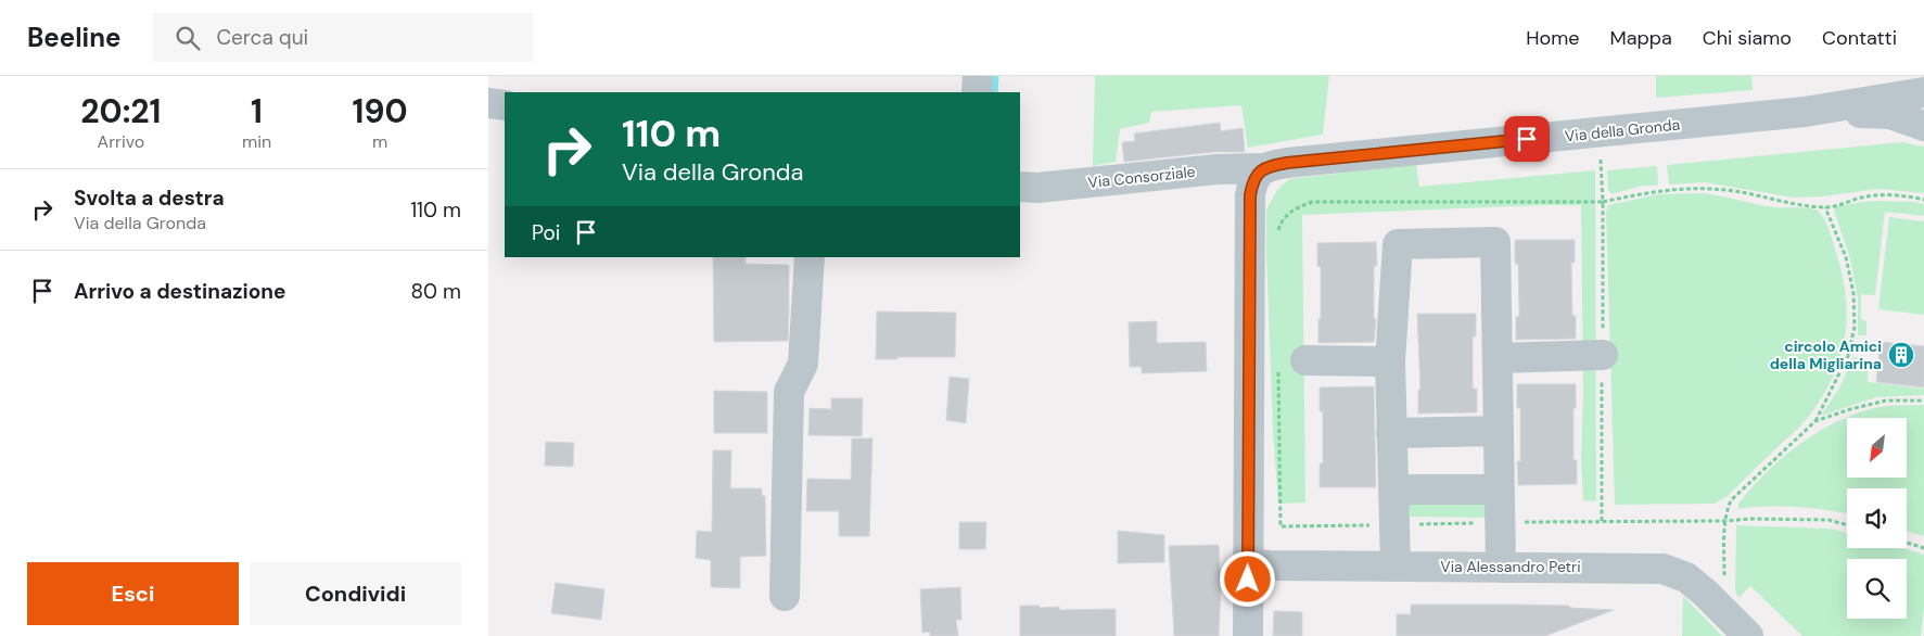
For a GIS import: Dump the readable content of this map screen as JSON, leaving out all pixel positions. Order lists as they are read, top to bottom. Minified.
{"streets":{"street":["Via della Gronda","Via Consorziale","Via Alessandro Petri"]},"crossings":[["Via della Gronda","Via Consorziale"]],"places":{"building":["circolo Amici della Migliarina"]},"north":"bottom left","page":{"header":"Beeline","search":"Cerca qui","nav":["Home","Mappa","Chi siamo","Contatti"],"eta":["20:21","Arrivo","1","min","190","m"],"turn":["110 m","Via della Gronda"],"list":[{"name":"Svolta a destra","note":"Via della Gronda","value":"110 m"},{"name":"Arrivo a destinazione","value":"80 m"}],"then":"Poi","buttons":["Esci","Condividi"]}}
